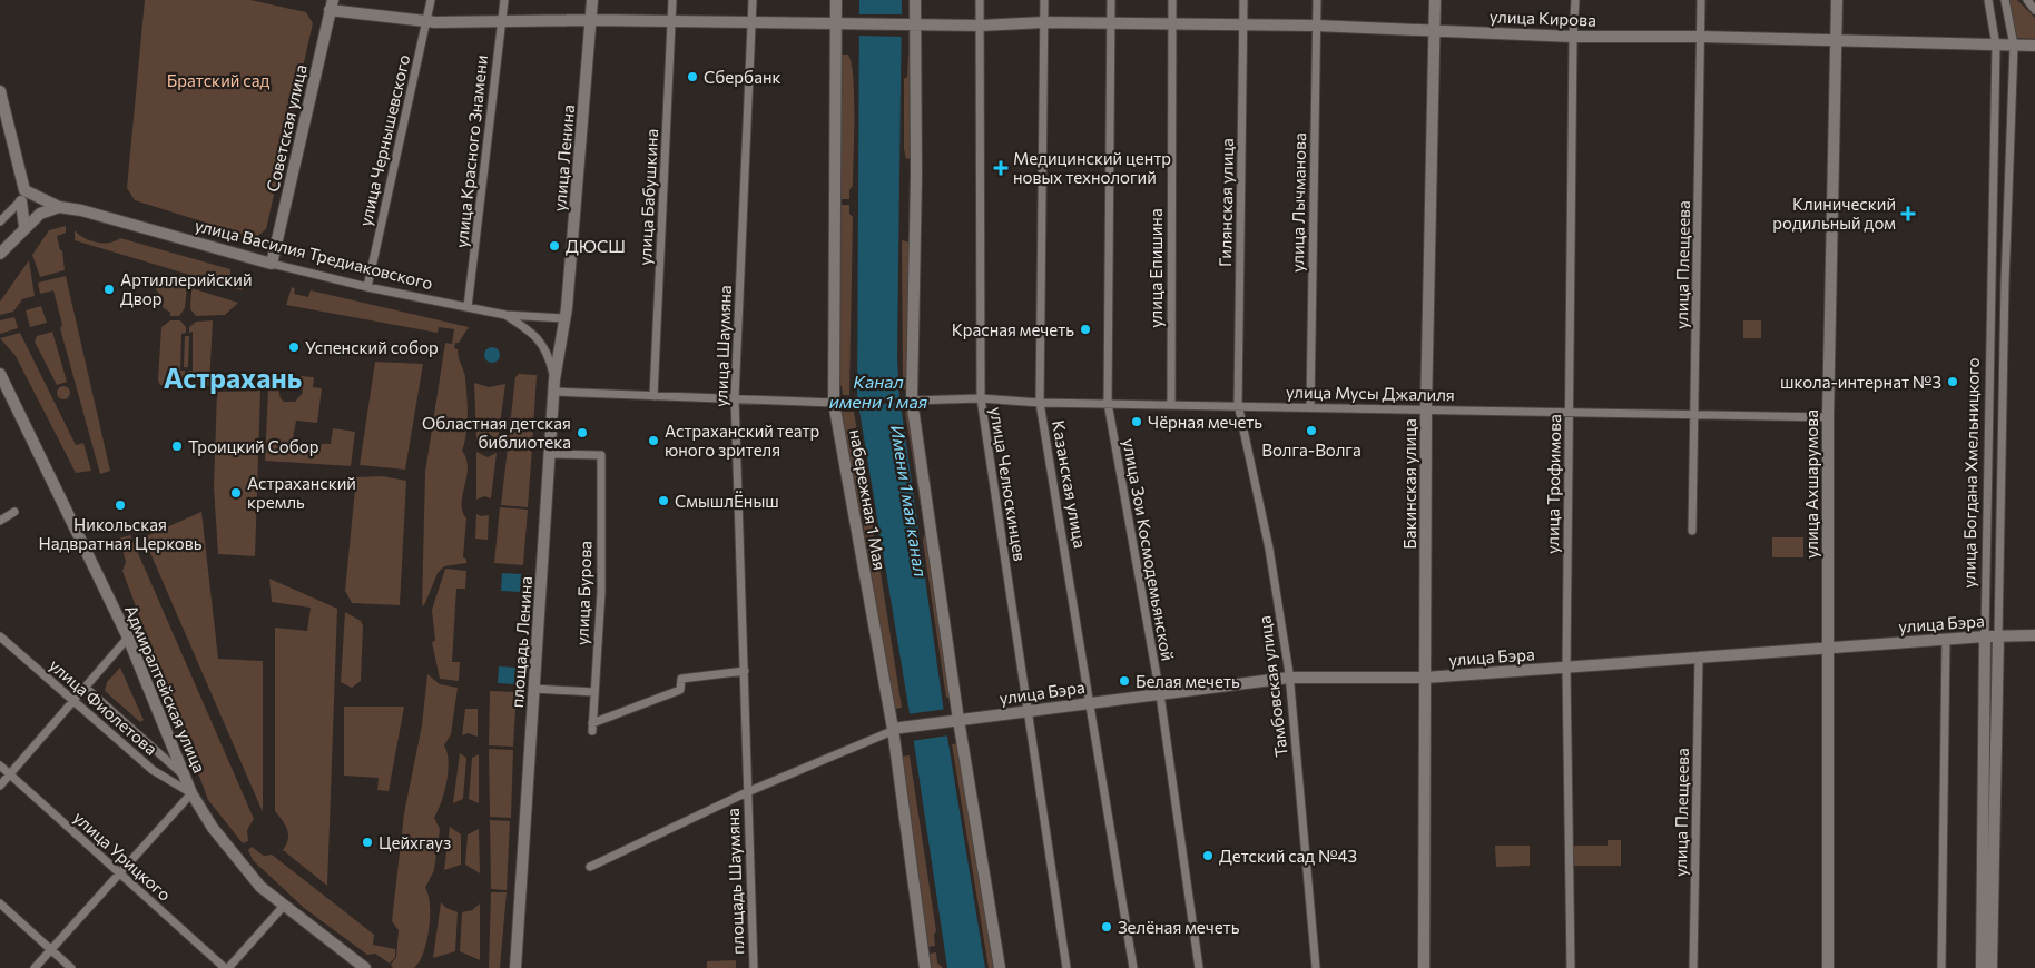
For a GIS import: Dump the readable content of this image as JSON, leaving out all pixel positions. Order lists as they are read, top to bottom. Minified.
{"streets":{"main road":["улица Кирова","Советская улица","улица Ленина","улица Василия Тредиаковского","улица Богдана Хмельницкого","Бакинская улица","улица Ахшарумова","набережная 1 Мая","улица Бэра","площадь Ленина","Адмиралтейская улица"],"street":["улица Чернышевского","улица Красного Знамени","улица Бабушкина","Гилянская улица","улица Лычманова","улица Плещеева","улица Епишина","улица Шаумяна","улица Мусы Джалиля","улица Челюскинцев","Казанская улица","улица Трофимова","улица Зои Космодемьянской","улица Бурова","Тамбовская улица","улица Фиолетова","улица Урицкого","площадь Шаумяна"]},"crossings":[["улица Кирова","Гилянская улица"],["улица Кирова","улица Лычманова"],["улица Кирова","улица Плещеева"],["улица Кирова","улица Епишина"],["улица Кирова","улица Богдана Хмельницкого"],["улица Кирова","улица Челюскинцев"],["улица Кирова","Казанская улица"],["улица Кирова","Бакинская улица"],["улица Кирова","улица Трофимова"],["улица Кирова","улица Ахшарумова"],["улица Кирова","набережная 1 Мая"],["улица Кирова","улица Зои Космодемьянской"],["Советская улица","улица Василия Тредиаковского"],["улица Чернышевского","улица Василия Тредиаковского"],["улица Красного Знамени","улица Василия Тредиаковского"],["улица Ленина","улица Василия Тредиаковского"],["улица Ленина","площадь Ленина"],["Гилянская улица","улица Мусы Джалиля"],["Гилянская улица","Тамбовская улица"],["улица Лычманова","улица Мусы Джалиля"],["улица Василия Тредиаковского","площадь Ленина"],["улица Плещеева","улица Мусы Джалиля"],["улица Плещеева","улица Бэра"],["улица Епишина","улица Мусы Джалиля"],["улица Шаумяна","улица Бурова"],["улица Шаумяна","площадь Шаумяна"],["улица Мусы Джалиля","улица Челюскинцев"],["улица Мусы Джалиля","Казанская улица"],["улица Мусы Джалиля","Бакинская улица"],["улица Мусы Джалиля","улица Трофимова"],["улица Мусы Джалиля","улица Ахшарумова"],["улица Мусы Джалиля","улица Зои Космодемьянской"],["улица Мусы Джалиля","Тамбовская улица"],["улица Богдана Хмельницкого","улица Бэра"],["улица Челюскинцев","улица Бэра"],["Казанская улица","улица Бэра"],["Бакинская улица","улица Бэра"],["улица Трофимова","улица Бэра"],["улица Ахшарумова","улица Бэра"],["набережная 1 Мая","улица Бэра"],["улица Зои Космодемьянской","улица Бэра"],["улица Бурова","площадь Ленина"],["улица Бэра","Тамбовская улица"],["Адмиралтейская улица","улица Фиолетова"]],"districts":["Астрахань"],"water":["Канал имени 1 мая","Имени 1 мая канал"],"parks":["Братский сад"],"places":{"other":["Сбербанк","ДЮСШ","Артиллерийский Двор","Красная мечеть","Успенский собор","школа-интернат №3","Чёрная мечеть","Волга-Волга","Областная детская библиотека","Астраханский театр юного зрителя","Троицкий Собор","Астраханский кремль","СмышлЁныш","Никольская Надвратная Церковь","Белая мечеть","Цейхгауз","Детский сад №43","Зелёная мечеть"],"health":["Медицинский центр новых технологий","Клинический родильный дом"]}}
